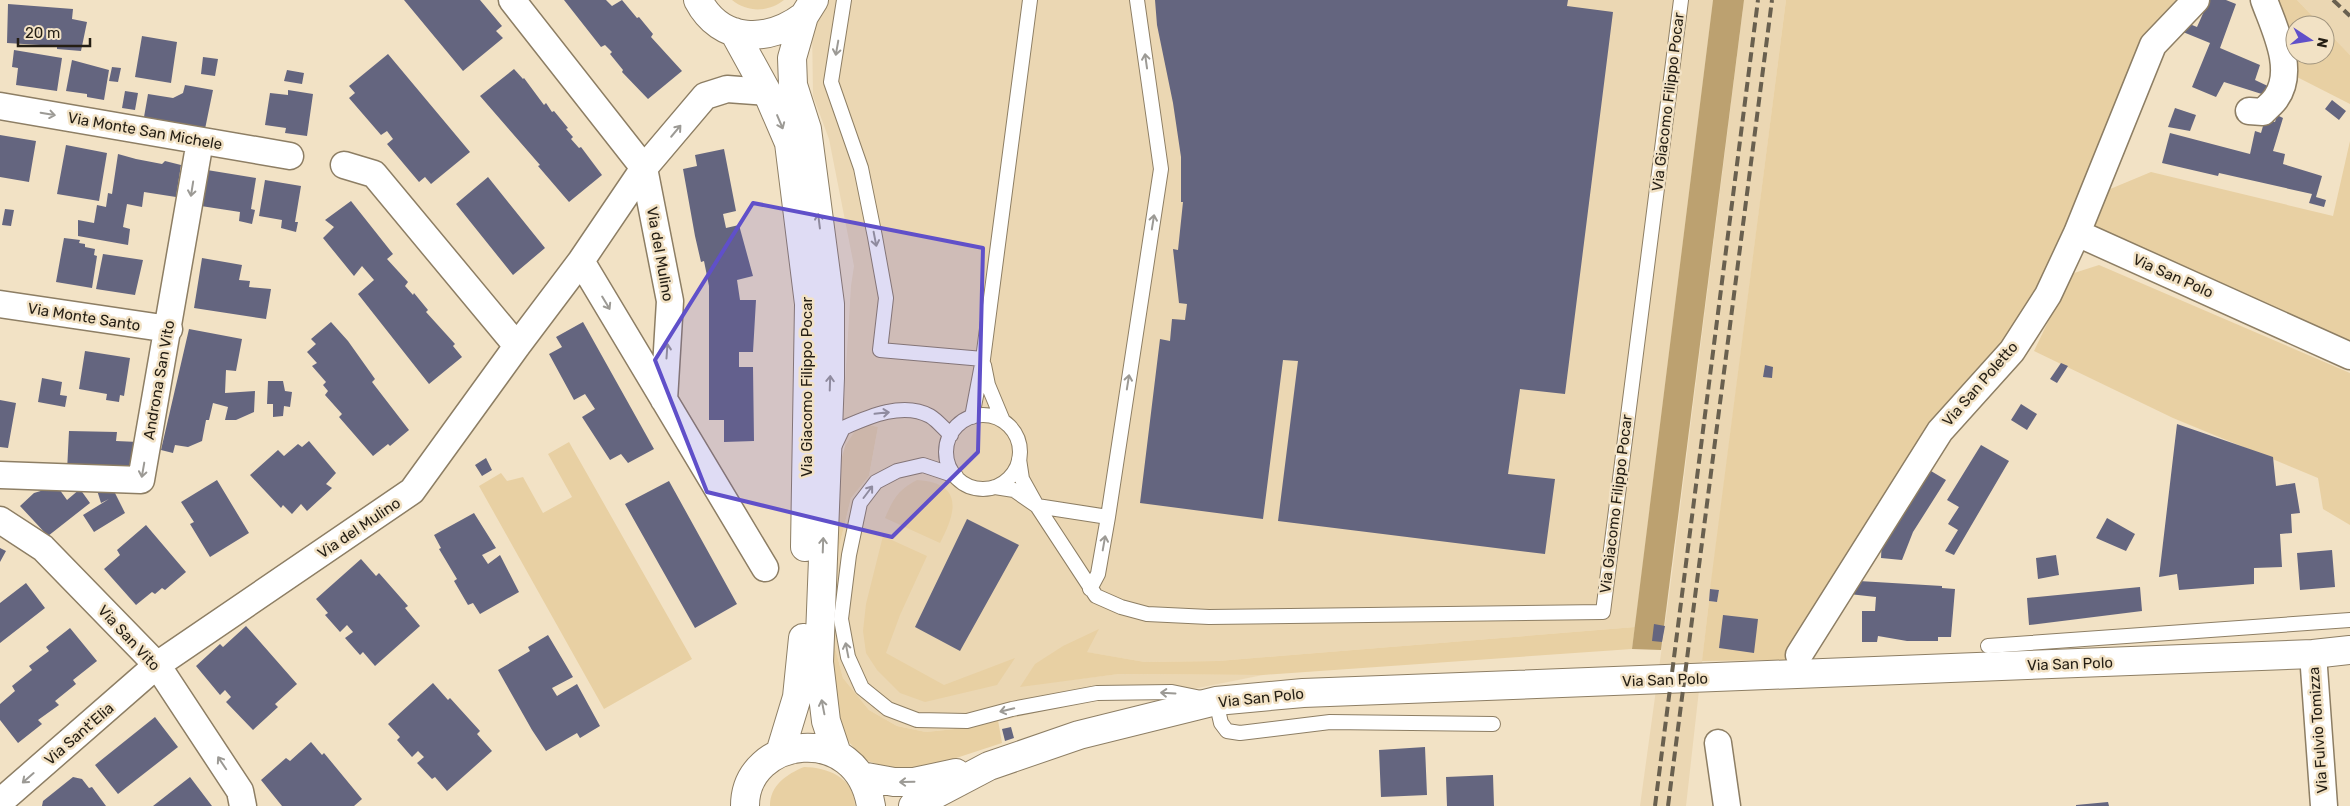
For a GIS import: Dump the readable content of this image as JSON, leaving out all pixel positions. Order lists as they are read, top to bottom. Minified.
{"streets":{"main road":["Via Giacomo Filippo Pocar","Via San Polo"],"street":["Via Monte San Michele","Via del Mulino","Via Monte Santo","Androna San Vito","Via San Poletto","Via San Vito","Via Fulvio Tomizza","Via Sant'Elia"]},"crossings":[["Via Giacomo Filippo Pocar","Via del Mulino"],["Via Monte San Michele","Androna San Vito"],["Via del Mulino","Via San Vito"],["Via del Mulino","Via Sant'Elia"],["Via San Polo","Via San Poletto"],["Via San Polo","Via Fulvio Tomizza"],["Via Monte Santo","Androna San Vito"],["Via San Vito","Via Sant'Elia"]],"one_way":["Via Monte San Michele","Androna San Vito","Via San Vito","Via Sant'Elia"],"scale_bar":"20 m","north":"right"}
